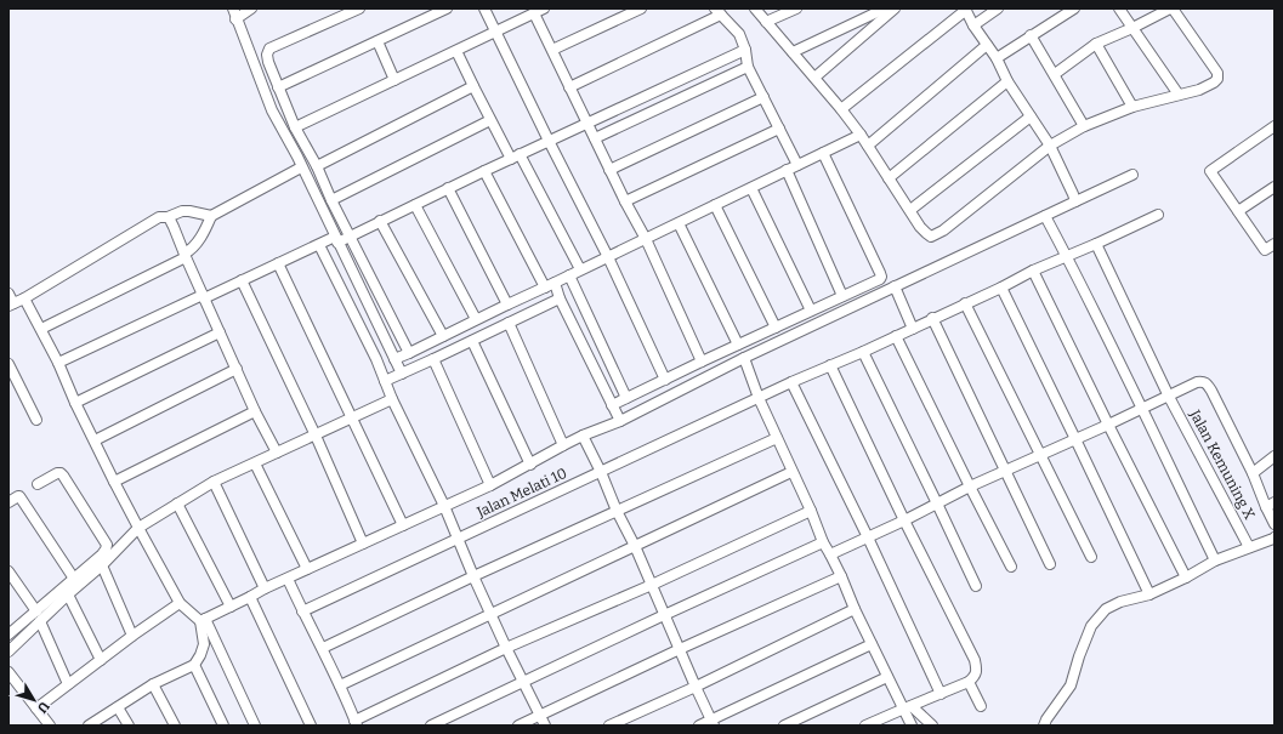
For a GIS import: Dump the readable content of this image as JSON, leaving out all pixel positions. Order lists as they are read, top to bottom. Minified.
{"streets":{"street":["Jalan Kemuning X","Jalan Melati 10"]},"crossings":[["Jalan Kemuning X","Jalan Melati 10"]],"north":"bottom right"}
